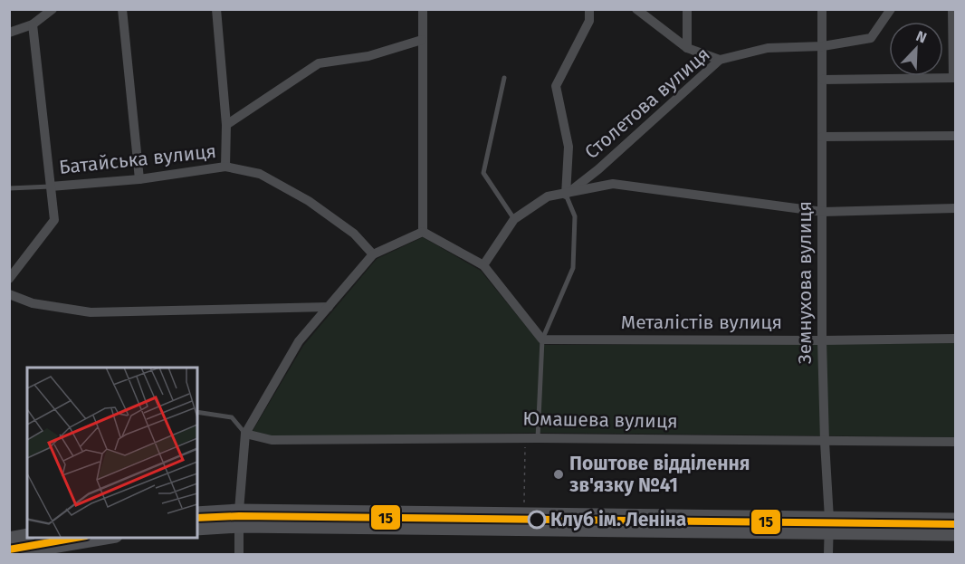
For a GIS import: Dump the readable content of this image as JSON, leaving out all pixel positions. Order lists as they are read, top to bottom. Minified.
{"streets":{"street":["Столетова вулиця","Батайська вулиця","Земнухова вулиця","Металістів вулиця","Юмашева вулиця"]},"crossings":[["Столетова вулиця","Земнухова вулиця"],["Земнухова вулиця","Металістів вулиця"],["Земнухова вулиця","Юмашева вулиця"]],"places":["Поштове відділення зв'язку №41","Клуб ім. Леніна"],"lines":["transit line 15"],"north":"top right"}
